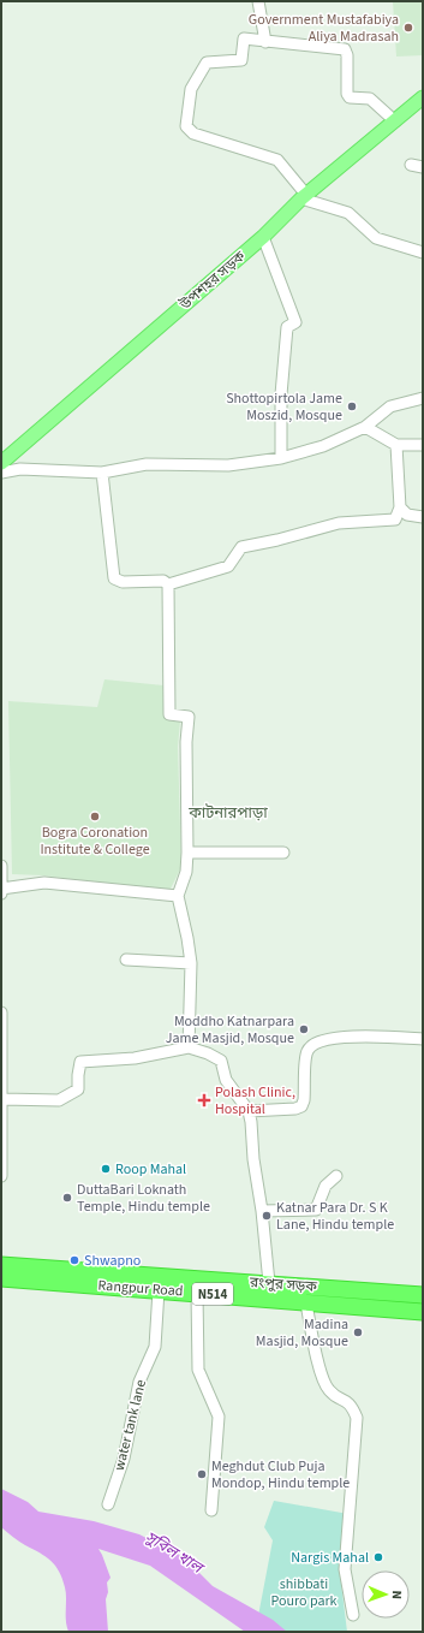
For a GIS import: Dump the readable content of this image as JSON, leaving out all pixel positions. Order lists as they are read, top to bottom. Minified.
{"streets":{"highway":["রংপুর সড়ক","Rangpur Road","N514"],"main road":["উপশহর সড়ক"],"street":["water tank lane"]},"crossings":[["Rangpur Road","water tank lane"]],"districts":["কাটনারপাড়া"],"water":["সুবিল খাল"],"parks":["shibbati Pouro park"],"places":{"other":["Government Mustafabiya Aliya Madrasah","Shottopirtola Jame Moszid, Mosque","Bogra Coronation Institute & College","Moddho Katnarpara Jame Masjid, Mosque","Roop Mahal","DuttaBari Loknath Temple, Hindu temple","Katnar Para Dr. S K Lane, Hindu temple","Shwapno","Madina Masjid, Mosque","Meghdut Club Puja Mondop, Hindu temple","Nargis Mahal"],"health":["Polash Clinic, Hospital"]},"north":"right"}
